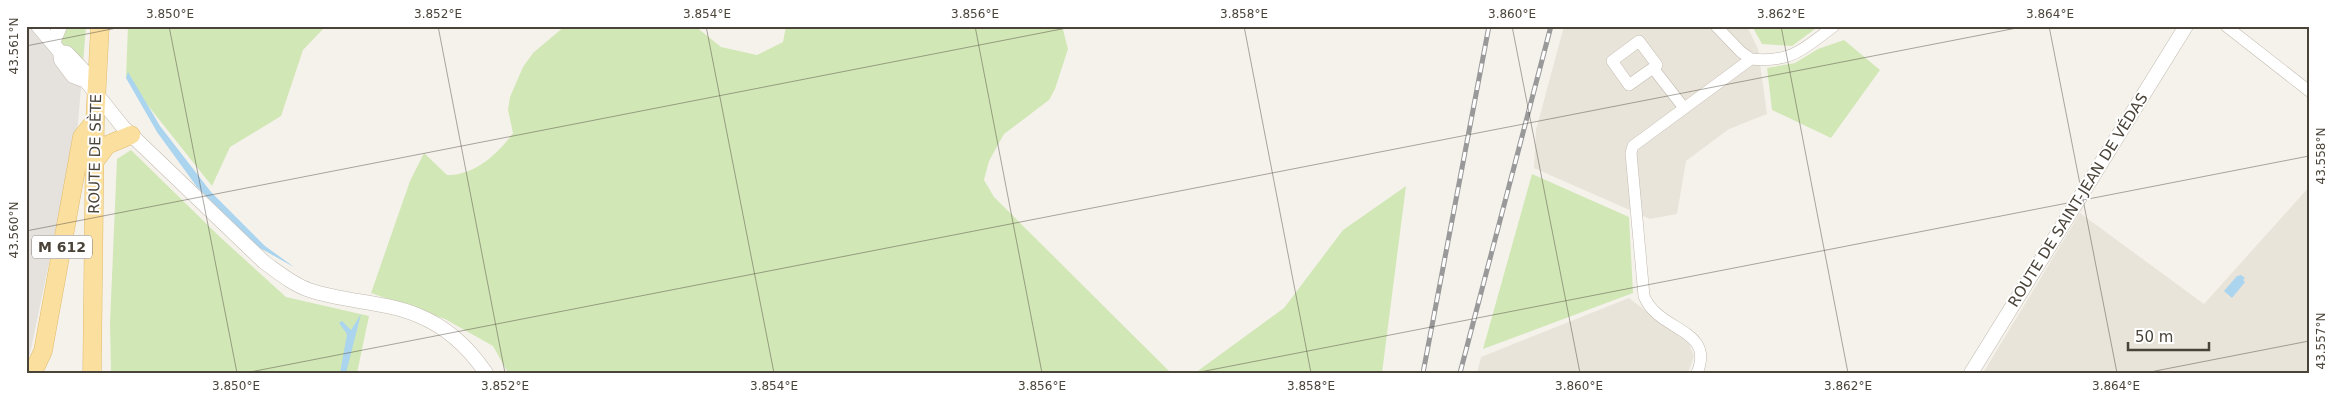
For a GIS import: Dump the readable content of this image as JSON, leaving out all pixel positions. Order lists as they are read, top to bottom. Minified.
{"streets":{"main road":["ROUTE DE SÈTE","M 612"],"street":["ROUTE DE SAINT-JEAN DE VÉDAS"]},"crossings":[["ROUTE DE SÈTE","M 612"]],"scale_bar":"50 m","coordinates":["3.850°E","3.852°E","3.854°E","3.856°E","3.858°E","3.860°E","3.862°E","3.864°E","43.561°N","43.558°N","43.560°N","43.557°N"]}
